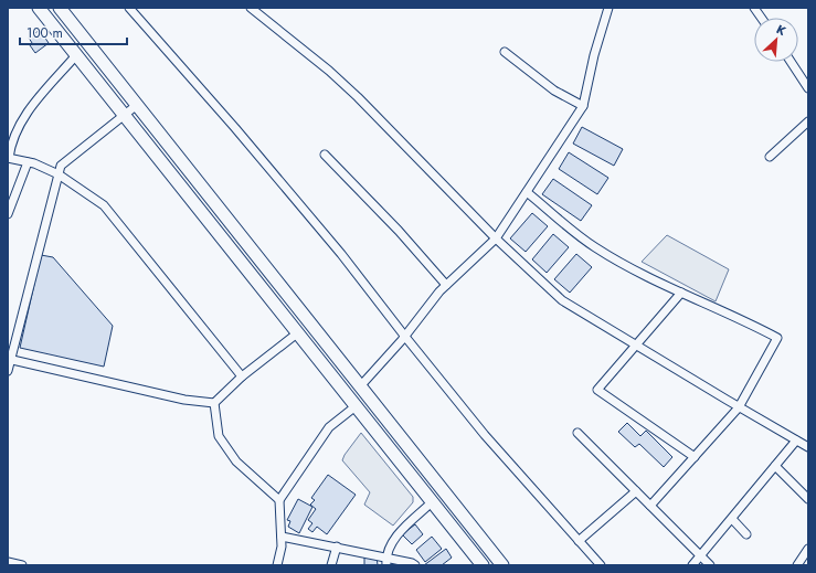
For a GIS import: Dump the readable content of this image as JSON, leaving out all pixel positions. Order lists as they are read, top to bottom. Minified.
{"scale_bar":"100 m","north":"top right"}
